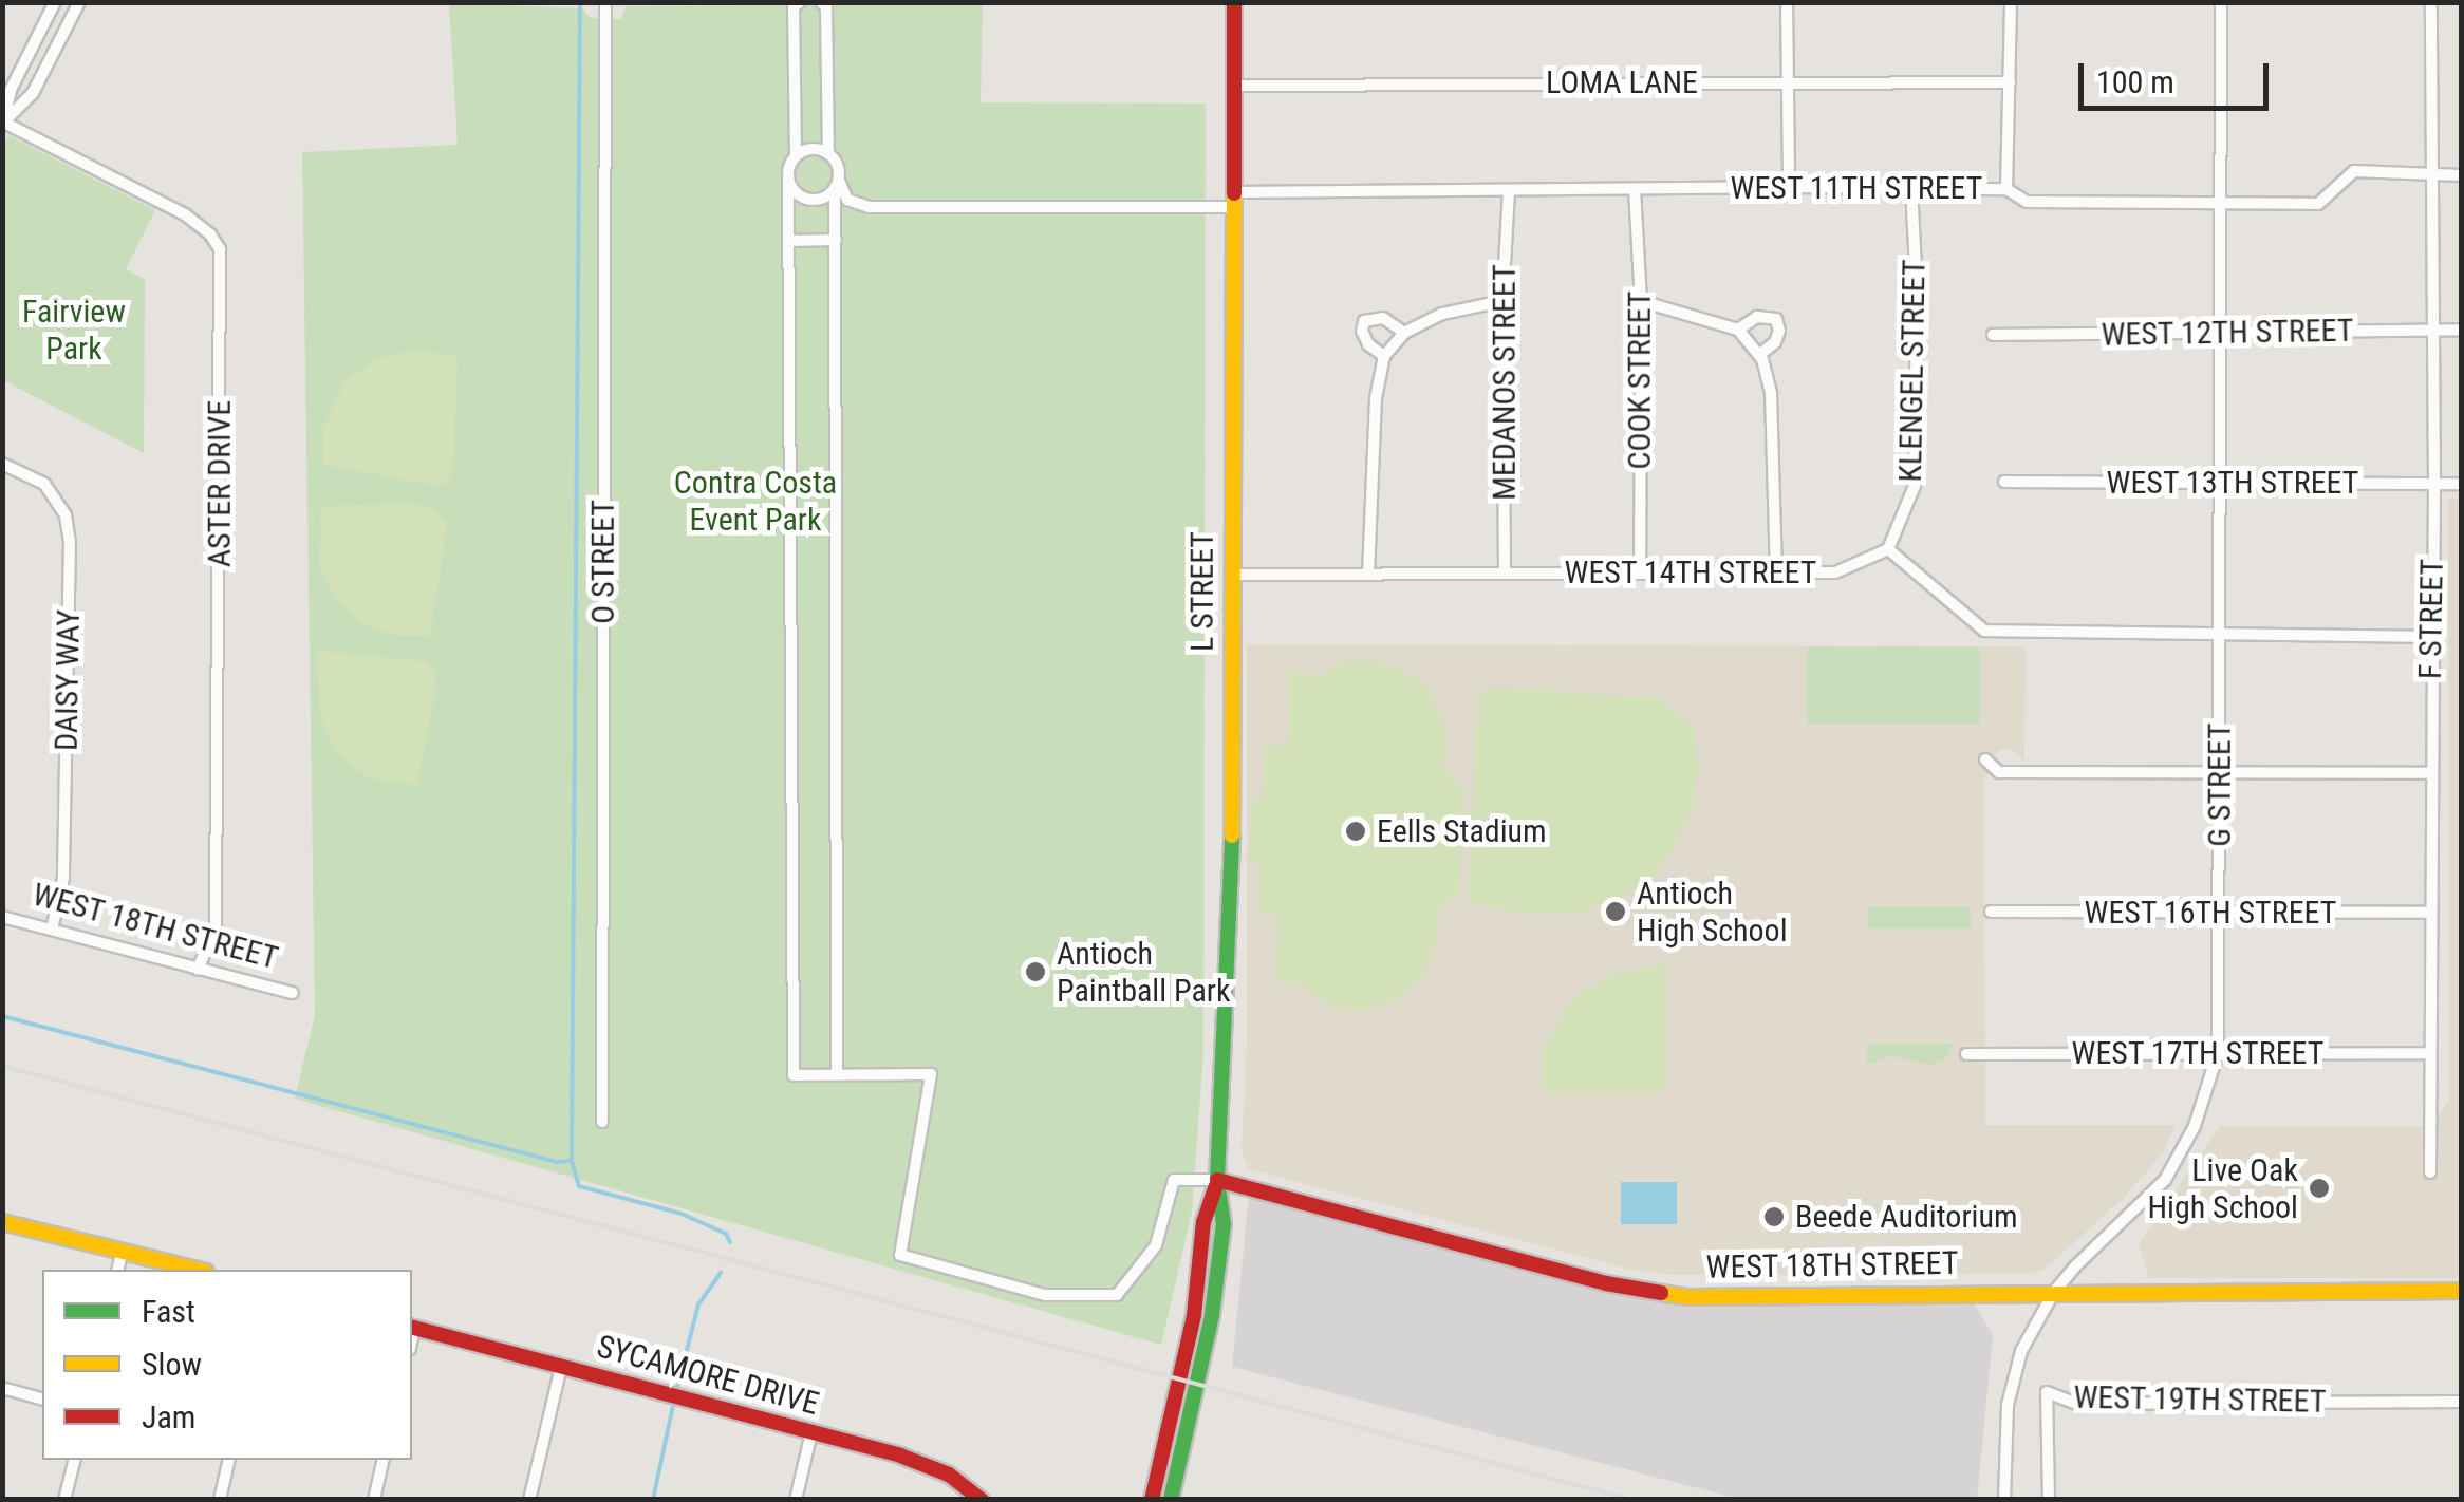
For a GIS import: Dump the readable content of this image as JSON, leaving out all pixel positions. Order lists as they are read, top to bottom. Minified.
{"streets":{"street":["LOMA LANE","WEST 11TH STREET","WEST 12TH STREET","KLENGEL STREET","COOK STREET","MEDANOS STREET","WEST 13TH STREET","ASTER DRIVE","O STREET","WEST 14TH STREET","L STREET","F STREET","DAISY WAY","G STREET","WEST 16TH STREET","WEST 18TH STREET","WEST 17TH STREET","SYCAMORE DRIVE","WEST 19TH STREET"]},"crossings":[["LOMA LANE","L STREET"],["WEST 11TH STREET","KLENGEL STREET"],["WEST 11TH STREET","COOK STREET"],["WEST 11TH STREET","MEDANOS STREET"],["WEST 11TH STREET","L STREET"],["WEST 11TH STREET","F STREET"],["WEST 11TH STREET","G STREET"],["WEST 12TH STREET","F STREET"],["WEST 12TH STREET","G STREET"],["KLENGEL STREET","WEST 14TH STREET"],["COOK STREET","WEST 14TH STREET"],["MEDANOS STREET","WEST 14TH STREET"],["WEST 13TH STREET","F STREET"],["WEST 13TH STREET","G STREET"],["ASTER DRIVE","WEST 18TH STREET"],["WEST 14TH STREET","L STREET"],["L STREET","WEST 18TH STREET"],["F STREET","WEST 16TH STREET"],["F STREET","WEST 17TH STREET"],["DAISY WAY","WEST 18TH STREET"],["G STREET","WEST 16TH STREET"],["G STREET","WEST 18TH STREET"],["G STREET","WEST 17TH STREET"]],"parks":["Fairview Park","Contra Costa Event Park"],"places":["Eells Stadium","Antioch High School","Antioch Paintball Park","Live Oak High School","Beede Auditorium"],"legend":["Fast","Slow","Jam"],"scale_bar":"100 m"}
